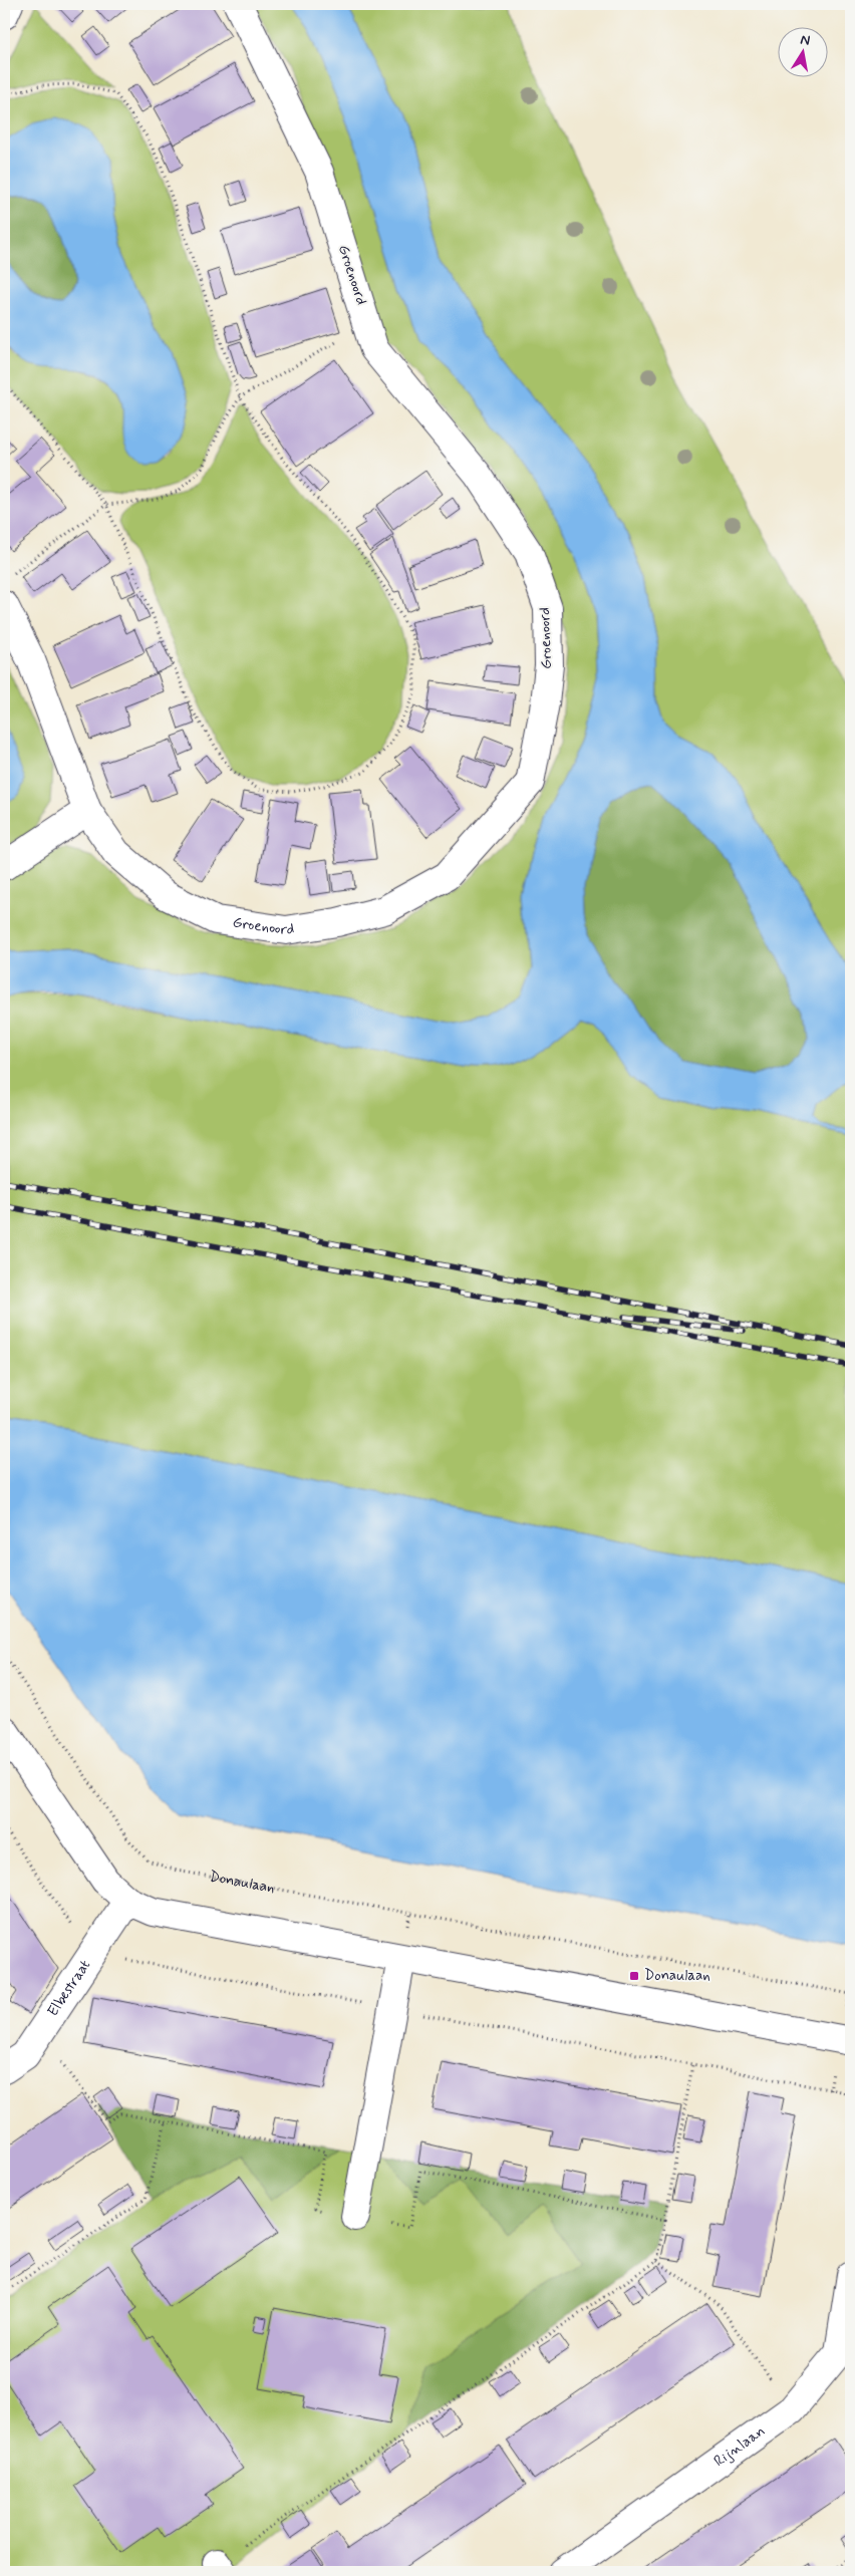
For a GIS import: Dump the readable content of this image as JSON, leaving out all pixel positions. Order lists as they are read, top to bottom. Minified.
{"streets":{"street":["Groenoord","Elbestraat","Rijnlaan"],"path":["Donaulaan"]},"places":{"transit":["Donaulaan"]},"north":"top"}
